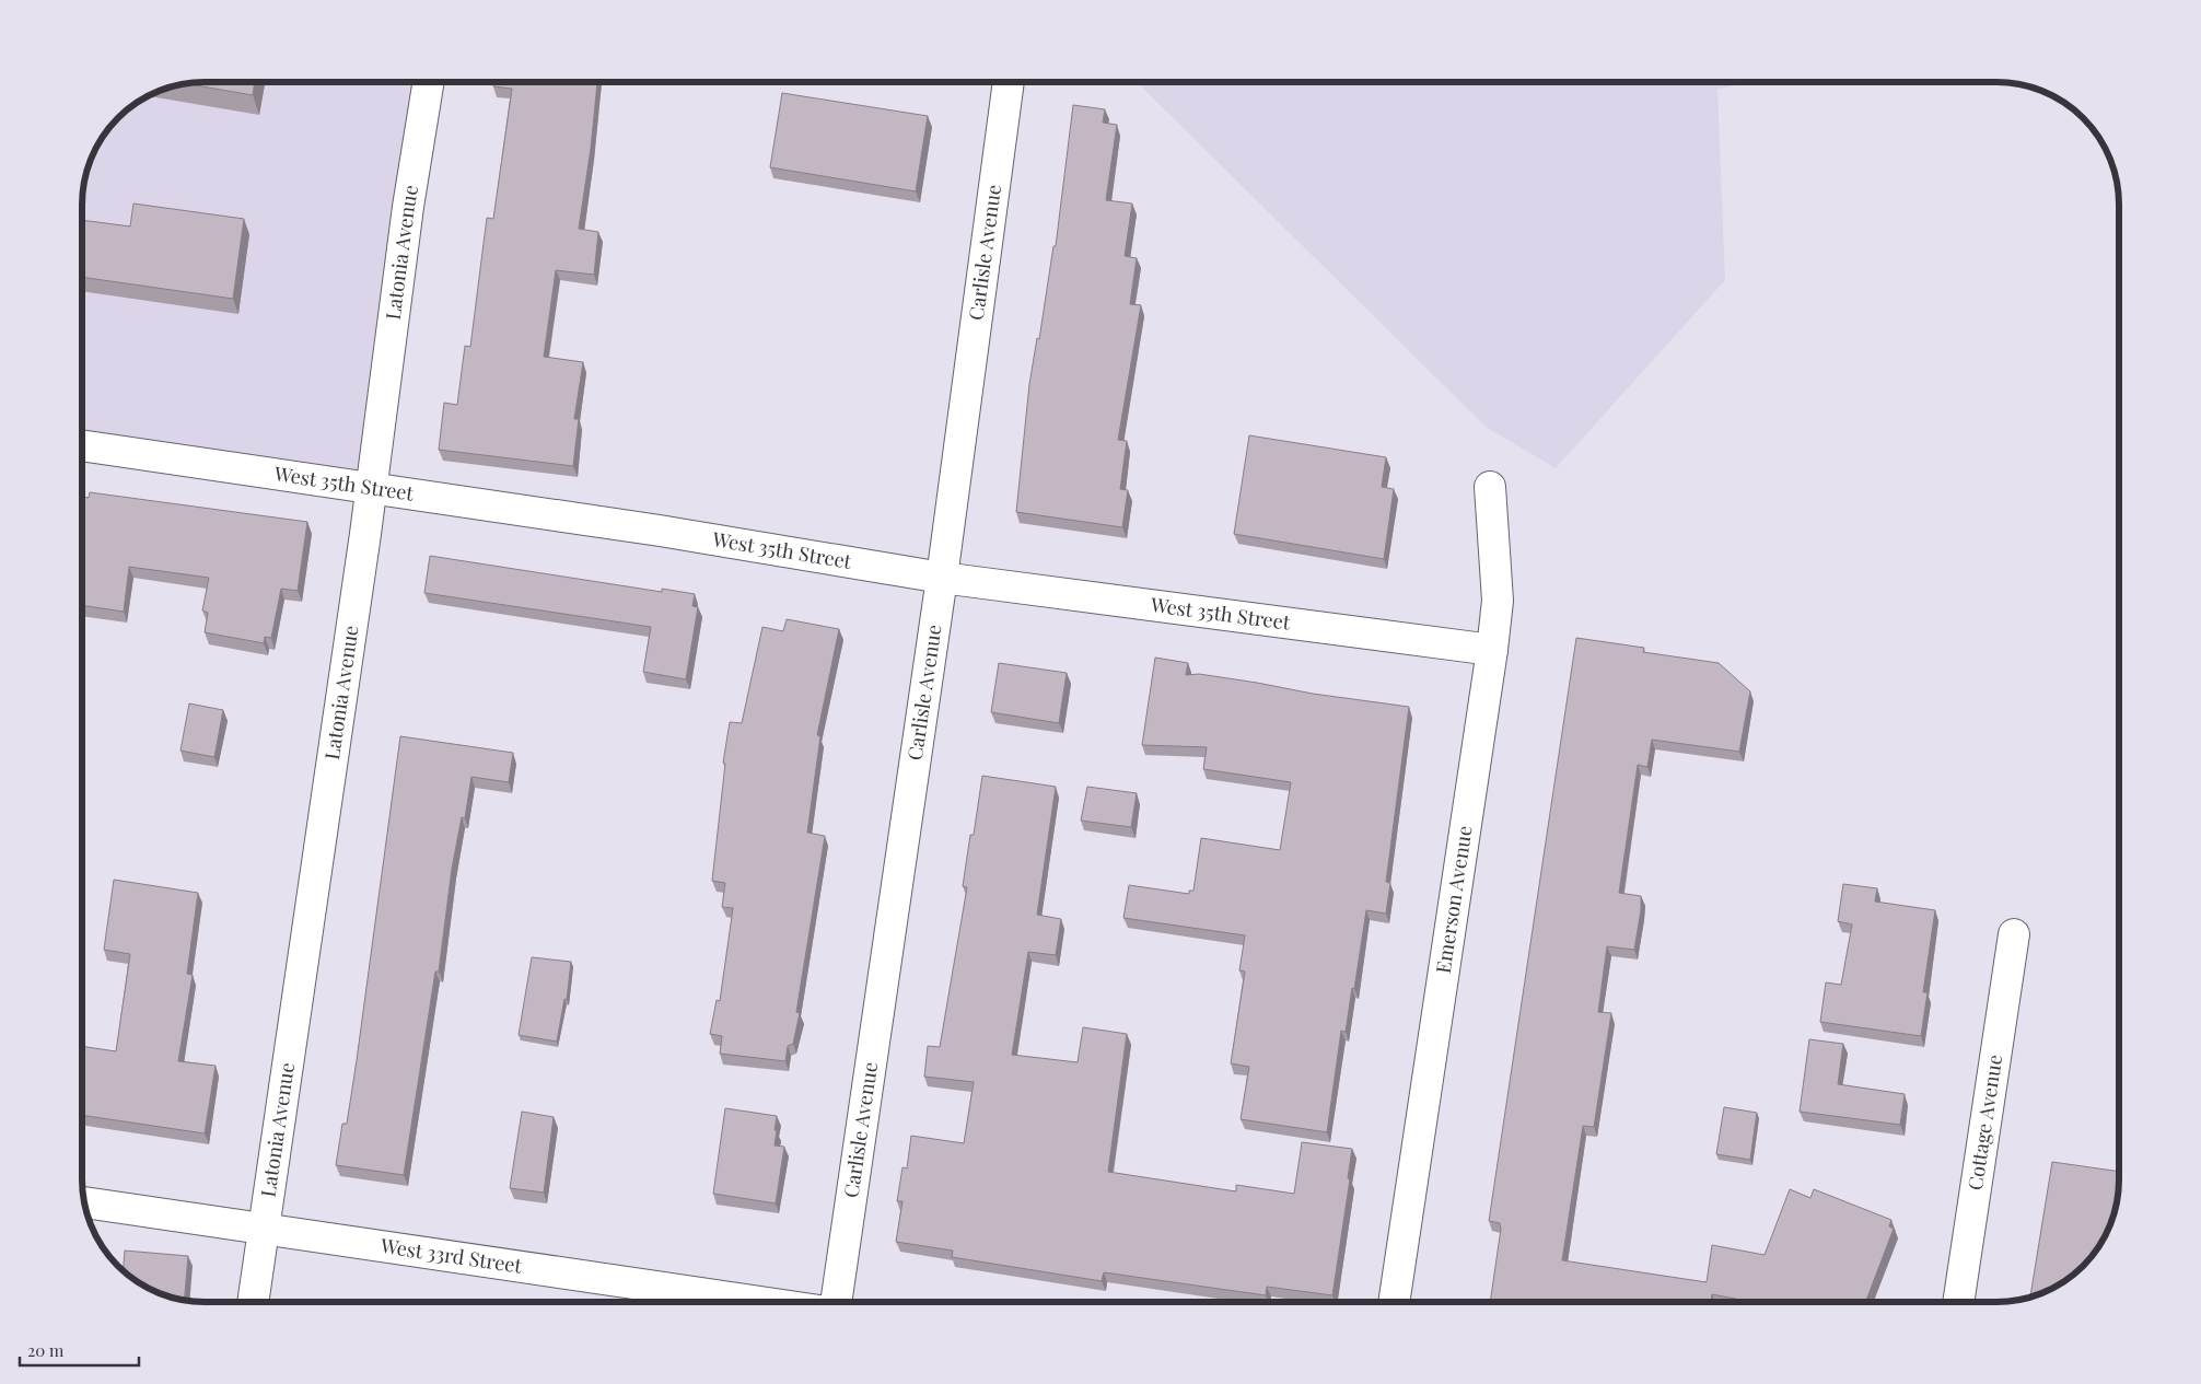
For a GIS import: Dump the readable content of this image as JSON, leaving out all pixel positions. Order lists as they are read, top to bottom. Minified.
{"streets":{"street":["Latonia Avenue","Carlisle Avenue","West 35th Street","Emerson Avenue","Cottage Avenue","West 33rd Street"]},"crossings":[["Latonia Avenue","West 35th Street"],["Latonia Avenue","West 33rd Street"],["Carlisle Avenue","West 35th Street"],["West 35th Street","Emerson Avenue"]],"scale_bar":"20 m"}
